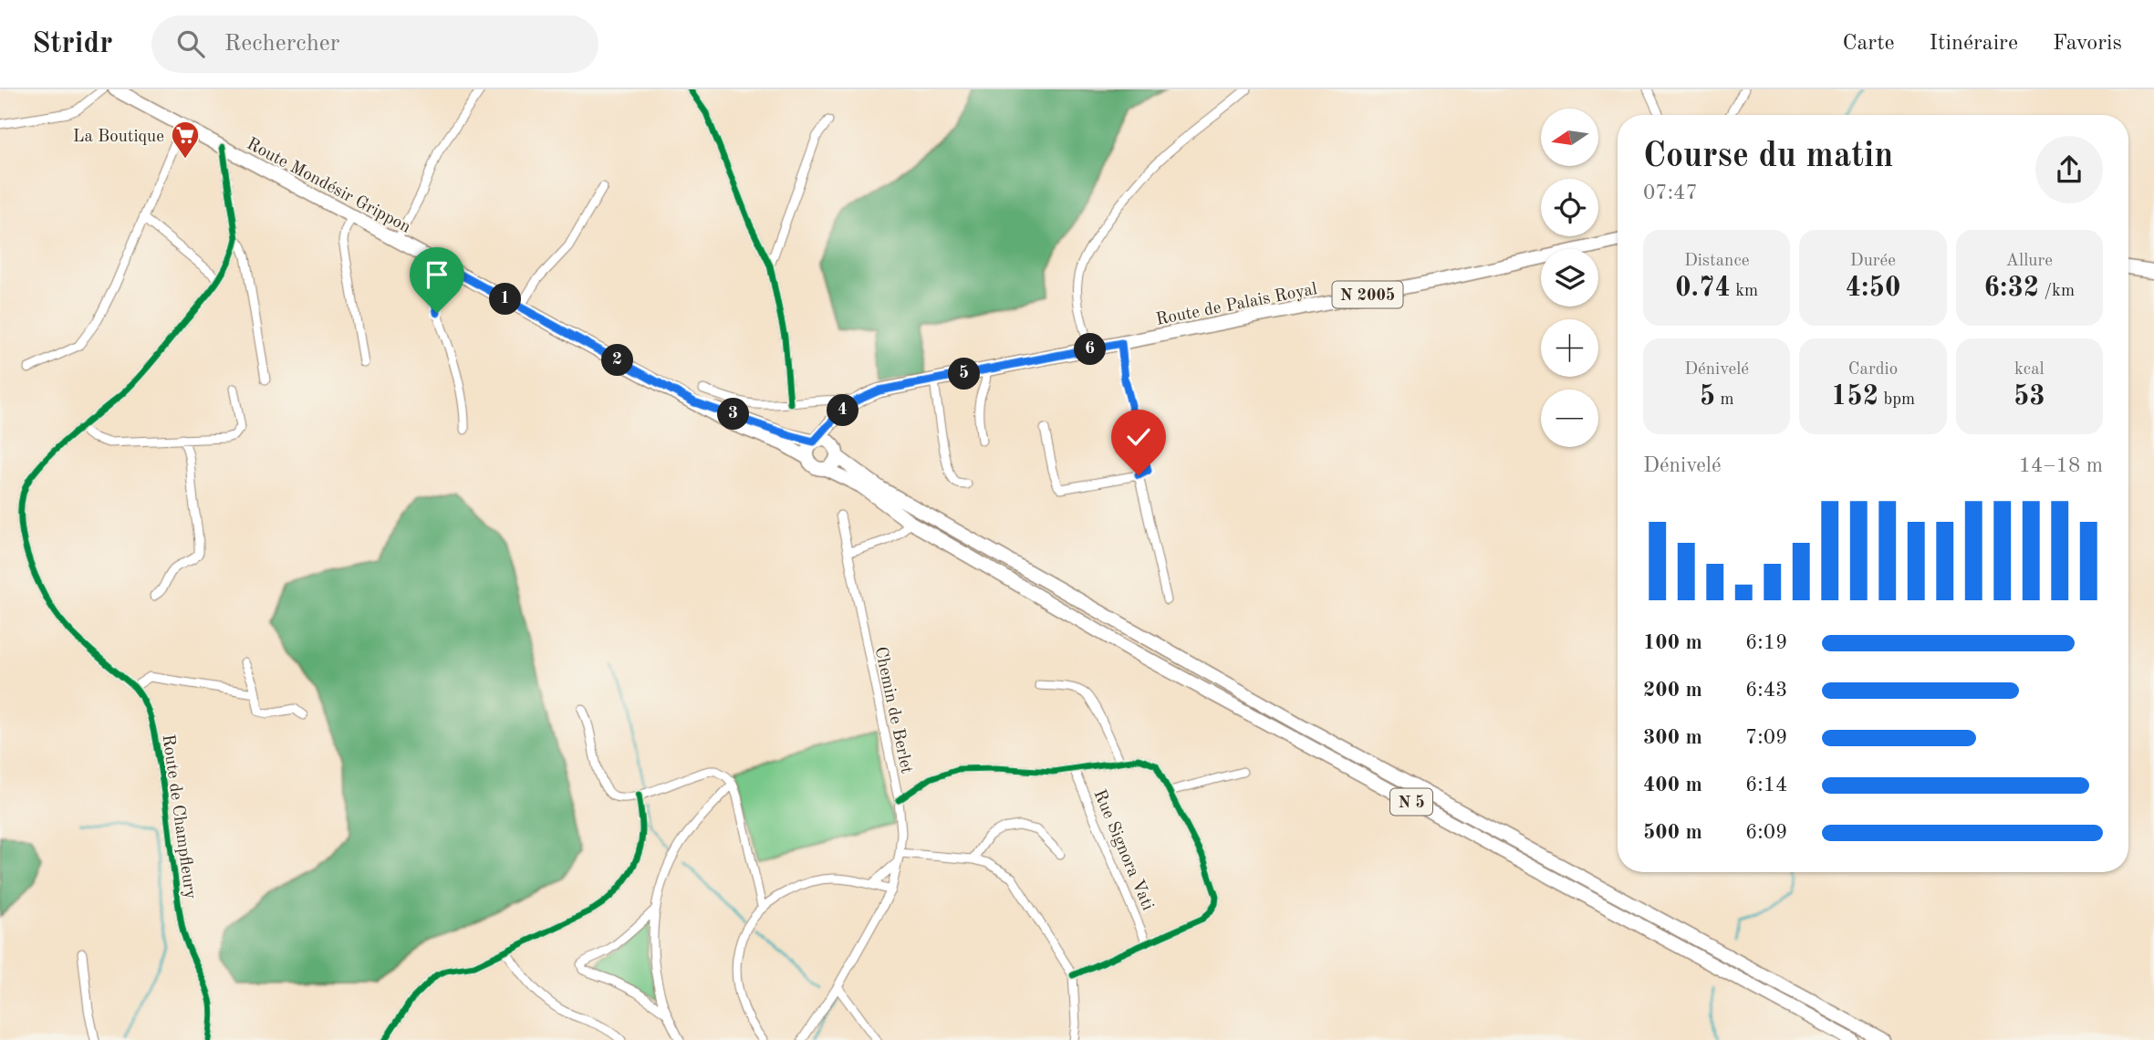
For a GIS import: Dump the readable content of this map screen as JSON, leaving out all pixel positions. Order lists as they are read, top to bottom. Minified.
{"streets":{"main road":["Route Mondésir Grippon","N 2005","Route de Palais Royal","N 5"],"street":["Chemin de Berlet","Route de Champfleury","Rue Signora Vati"]},"crossings":[["Route Mondésir Grippon","Route de Palais Royal"],["Route Mondésir Grippon","N 5"],["Route Mondésir Grippon","Route de Champfleury"],["Route de Palais Royal","N 5"]],"places":{"supermarket":["La Boutique"]},"north":"left","page":{"header":"Stridr","search":"Rechercher","nav":["Carte","Itinéraire","Favoris"],"map_buttons":["+","−"],"heading":["Course du matin","07:47"],"stats":[["Distance","0.74 km"],["Durée","4:50"],["Allure","6:32 /km"],["Dénivelé","5 m"],["Cardio","152 bpm"],["kcal","53"]],"pins":["1","6","2","5","4","3"],"chart":["Dénivelé","14–18 m"],"list":[{"name":"100 m","note":"6:19"},{"name":"200 m","note":"6:43"},{"name":"300 m","note":"7:09"},{"name":"400 m","note":"6:14"},{"name":"500 m","note":"6:09"}]}}
